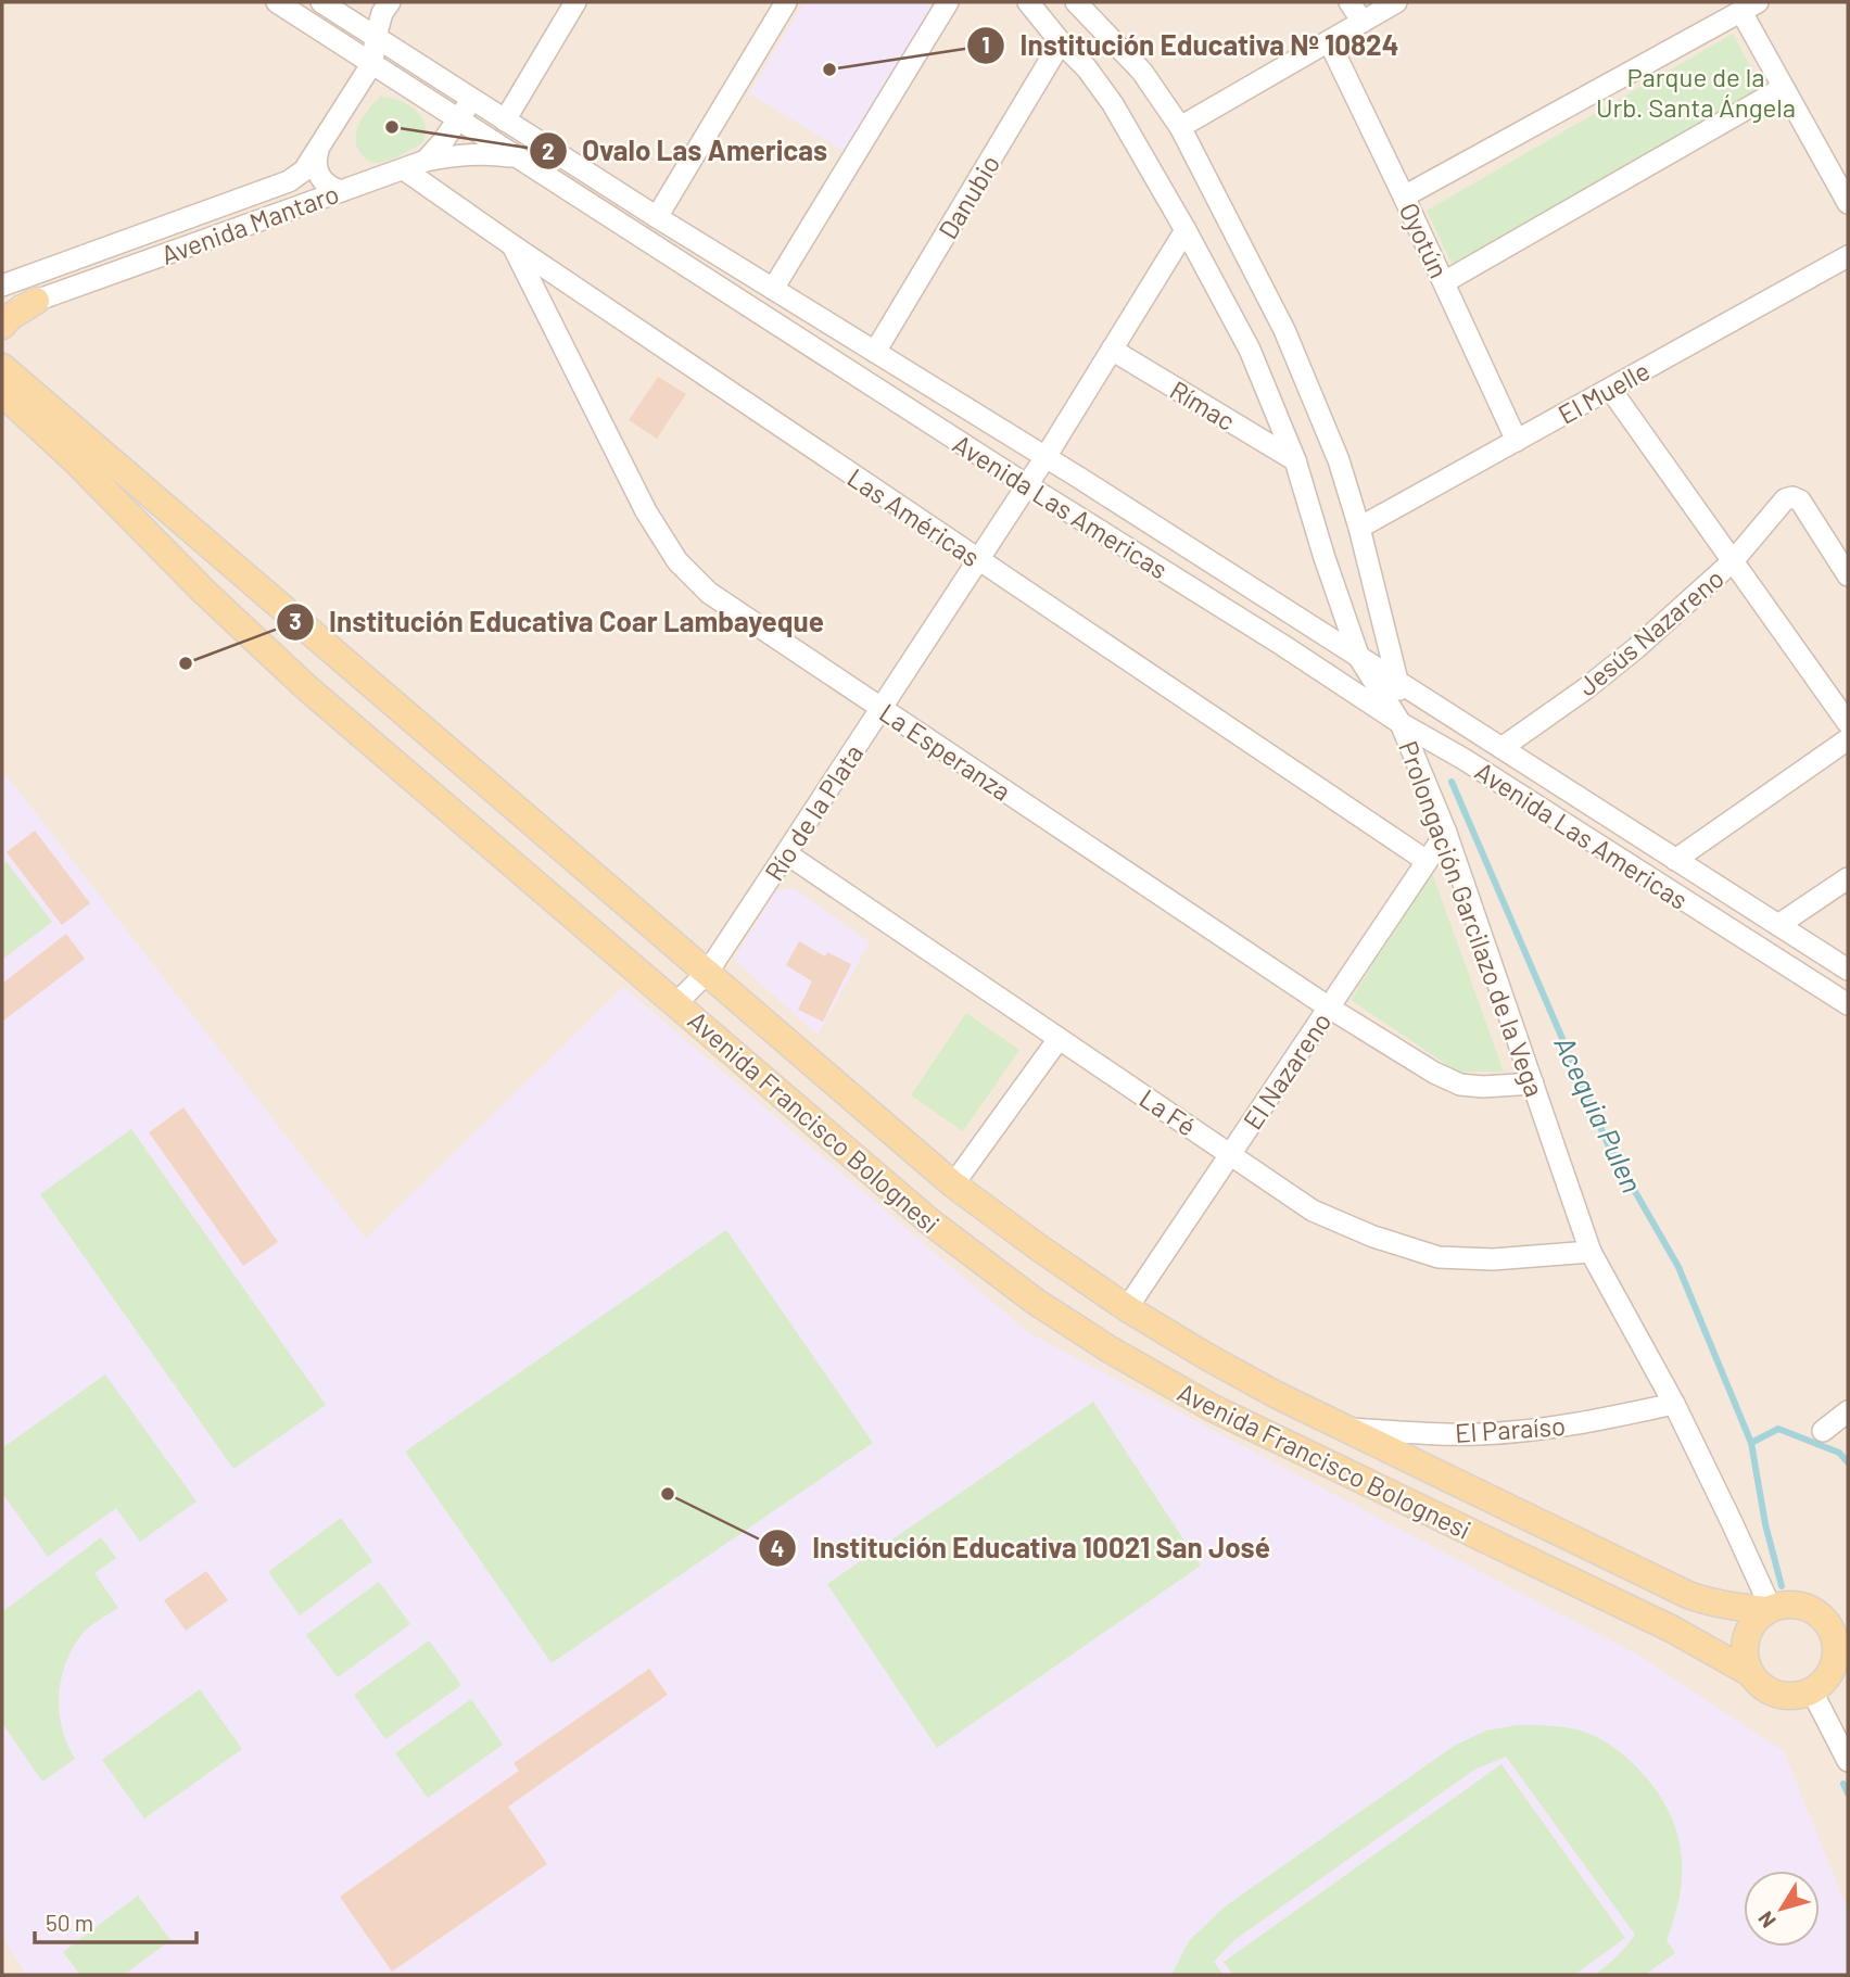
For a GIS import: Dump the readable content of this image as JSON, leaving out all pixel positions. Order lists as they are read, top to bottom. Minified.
{"streets":{"main road":["Avenida Francisco Bolognesi"],"street":["Danubio","Avenida Mantaro","Oyotún","El Muelle","Rímac","Avenida Las Americas","Las Américas","Jesús Nazareno","La Esperanza","Río de la Plata","Prolongación Garcilazo de la Vega","El Nazareno","La Fé","El Paraíso"]},"crossings":[["Danubio","Avenida Las Americas"],["Danubio","Prolongación Garcilazo de la Vega"],["Avenida Mantaro","Avenida Las Americas"],["Avenida Mantaro","Las Américas"],["Oyotún","El Muelle"],["Rímac","Río de la Plata"],["Rímac","Prolongación Garcilazo de la Vega"],["Avenida Las Americas","Jesús Nazareno"],["Avenida Las Americas","Río de la Plata"],["Avenida Las Americas","Prolongación Garcilazo de la Vega"],["Las Américas","La Esperanza"],["Las Américas","Río de la Plata"],["Las Américas","El Nazareno"],["La Esperanza","Río de la Plata"],["La Esperanza","Prolongación Garcilazo de la Vega"],["La Esperanza","El Nazareno"],["Río de la Plata","Prolongación Garcilazo de la Vega"],["Río de la Plata","La Fé"],["Río de la Plata","Avenida Francisco Bolognesi"],["Prolongación Garcilazo de la Vega","El Nazareno"],["Prolongación Garcilazo de la Vega","La Fé"],["Prolongación Garcilazo de la Vega","Avenida Francisco Bolognesi"],["Prolongación Garcilazo de la Vega","El Paraíso"],["El Nazareno","La Fé"],["El Nazareno","Avenida Francisco Bolognesi"],["Avenida Francisco Bolognesi","El Paraíso"]],"water":["Acequia Pulen"],"parks":["Parque de la Urb. Santa Ángela"],"places":["Institución Educativa Nº 10824","Ovalo Las Americas","Institución Educativa Coar Lambayeque","Institución Educativa 10021 San José"],"scale_bar":"50 m","north":"bottom left"}
